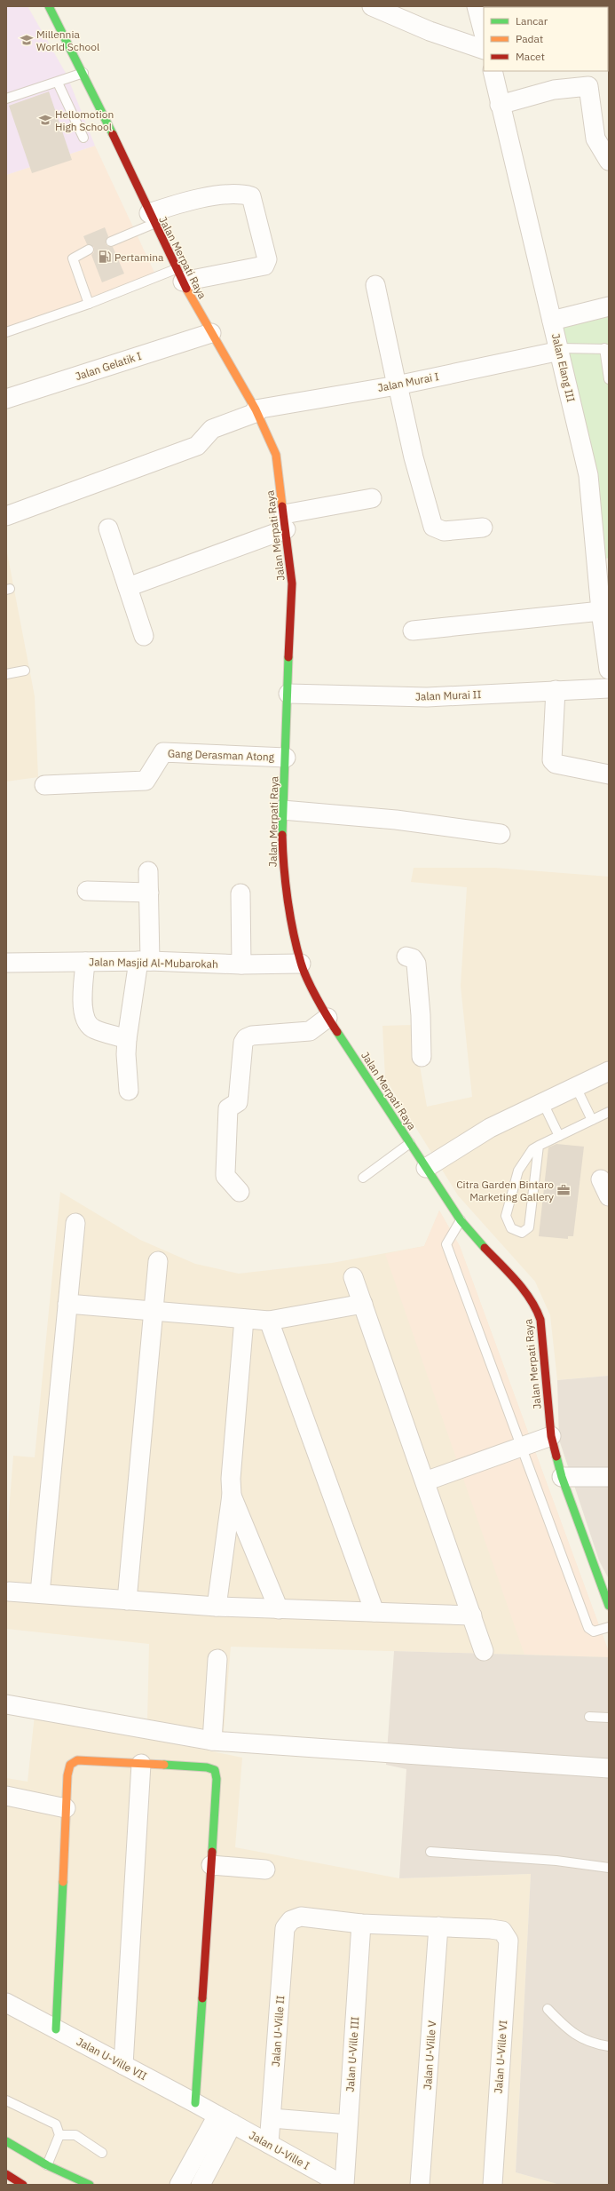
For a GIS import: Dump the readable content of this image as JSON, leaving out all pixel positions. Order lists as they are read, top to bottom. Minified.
{"streets":{"main road":["Jalan Merpati Raya"],"street":["Jalan Gelatik I","Jalan Elang III","Jalan Murai I","Jalan Murai II","Gang Derasman Atong","Jalan Masjid Al-Mubarokah","Jalan U-Ville II","Jalan U-Ville III","Jalan U-Ville V","Jalan U-Ville VI","Jalan U-Ville VII","Jalan U-Ville I"]},"crossings":[["Jalan Merpati Raya","Jalan Gelatik I"],["Jalan Merpati Raya","Jalan Murai I"],["Jalan Merpati Raya","Jalan Murai II"],["Jalan Merpati Raya","Gang Derasman Atong"],["Jalan Merpati Raya","Jalan Masjid Al-Mubarokah"],["Jalan Elang III","Jalan Murai I"],["Jalan U-Ville II","Jalan U-Ville III"],["Jalan U-Ville II","Jalan U-Ville I"],["Jalan U-Ville III","Jalan U-Ville I"],["Jalan U-Ville V","Jalan U-Ville VI"],["Jalan U-Ville VII","Jalan U-Ville I"]],"places":{"school or university":["Millennia World School","Hellomotion High School"],"fuel station":["Pertamina"],"office":["Citra Garden Bintaro Marketing Gallery"]},"legend":["Lancar","Padat","Macet"]}
